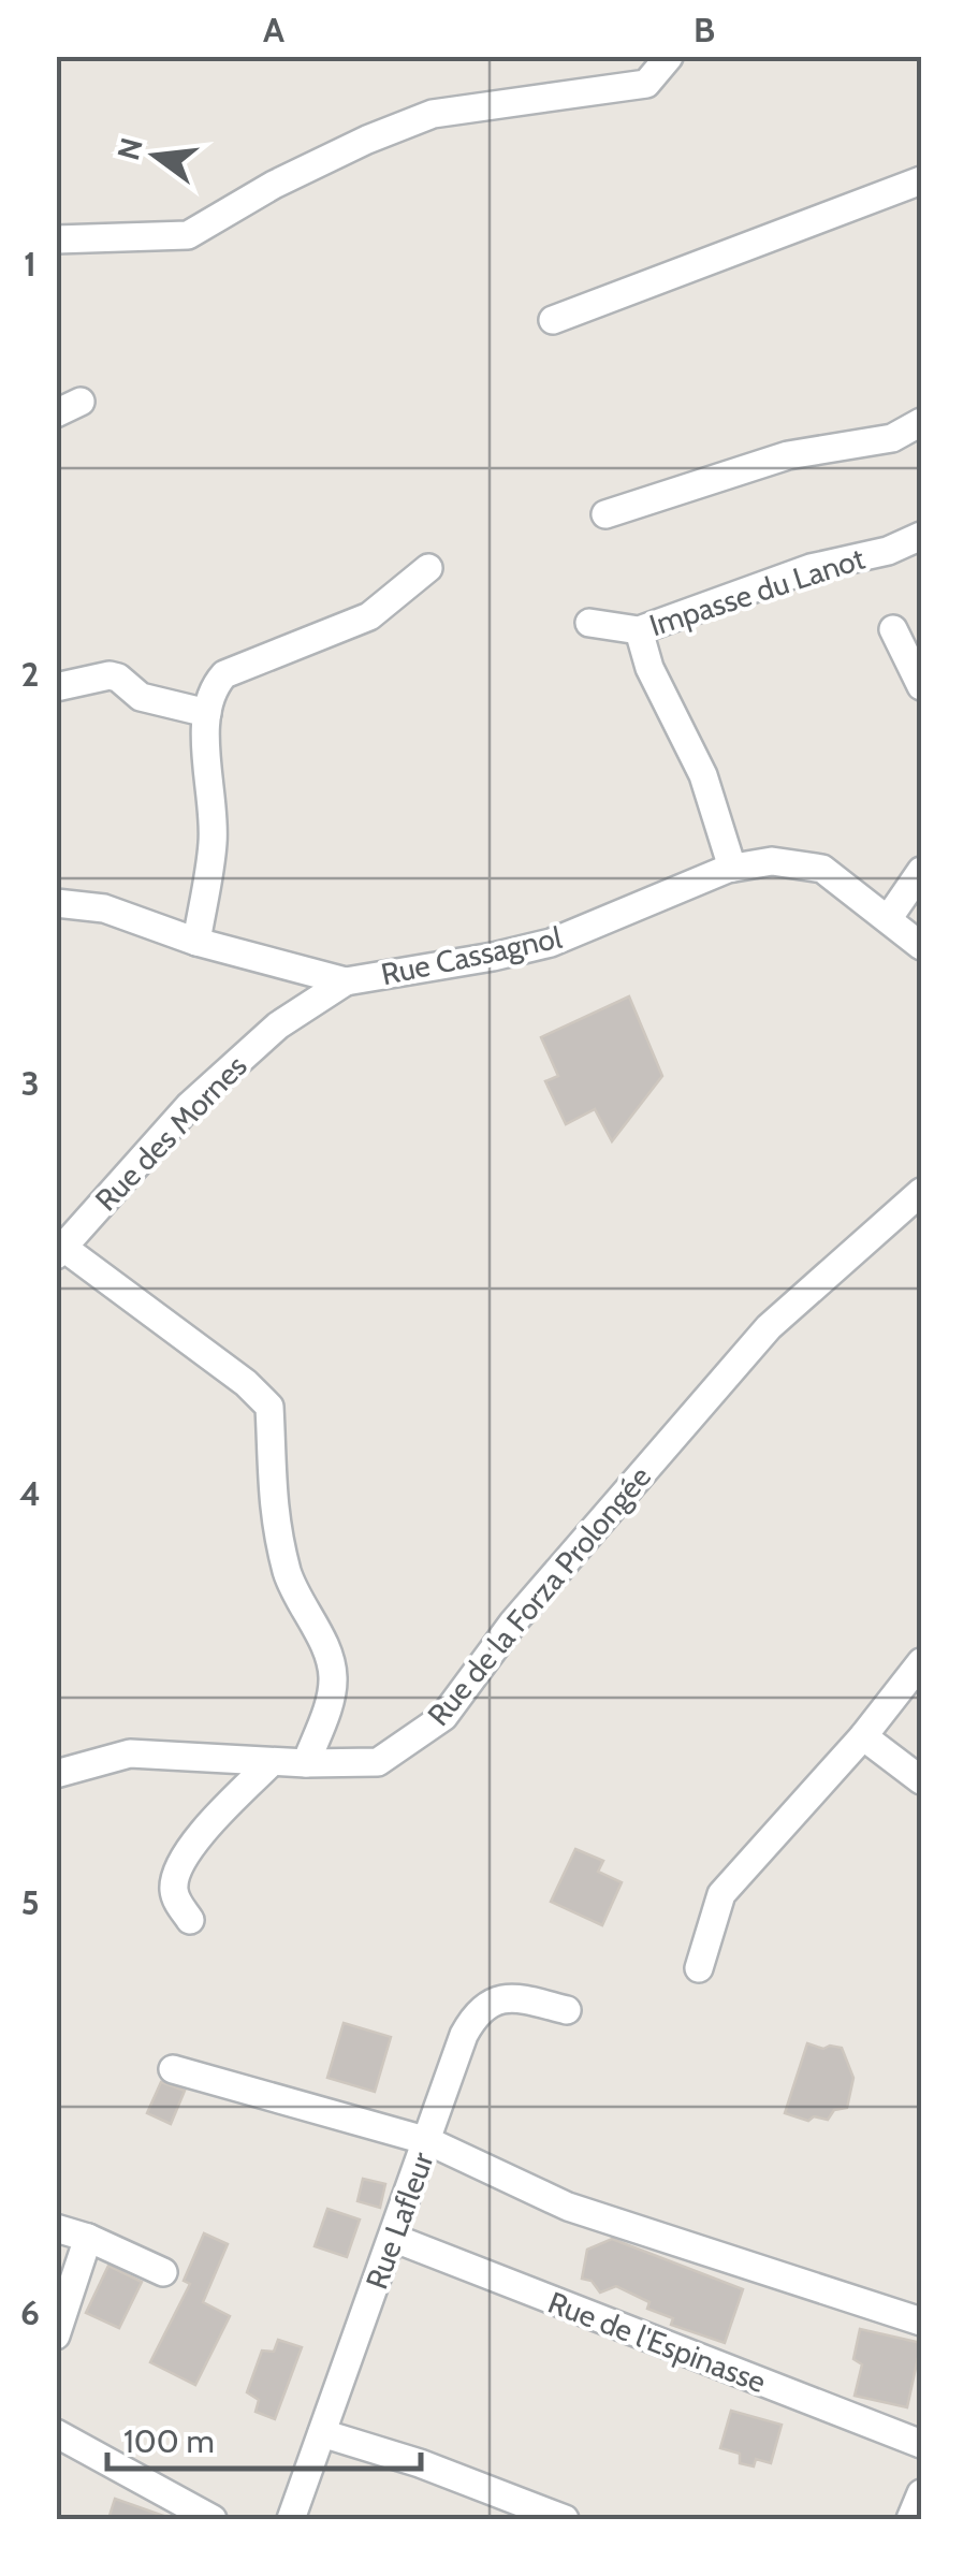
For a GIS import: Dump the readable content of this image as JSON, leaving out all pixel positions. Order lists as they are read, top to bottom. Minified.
{"streets":{"street":["Impasse du Lanot","Rue Cassagnol","Rue des Mornes","Rue de la Forza Prolongée","Rue Lafleur","Rue de l'Espinasse"]},"crossings":[["Rue Cassagnol","Rue des Mornes"],["Rue Lafleur","Rue de l'Espinasse"]],"scale_bar":"100 m","north":"left","grid":{"columns":["A","B"],"rows":["1","2","3","4","5","6"]}}
